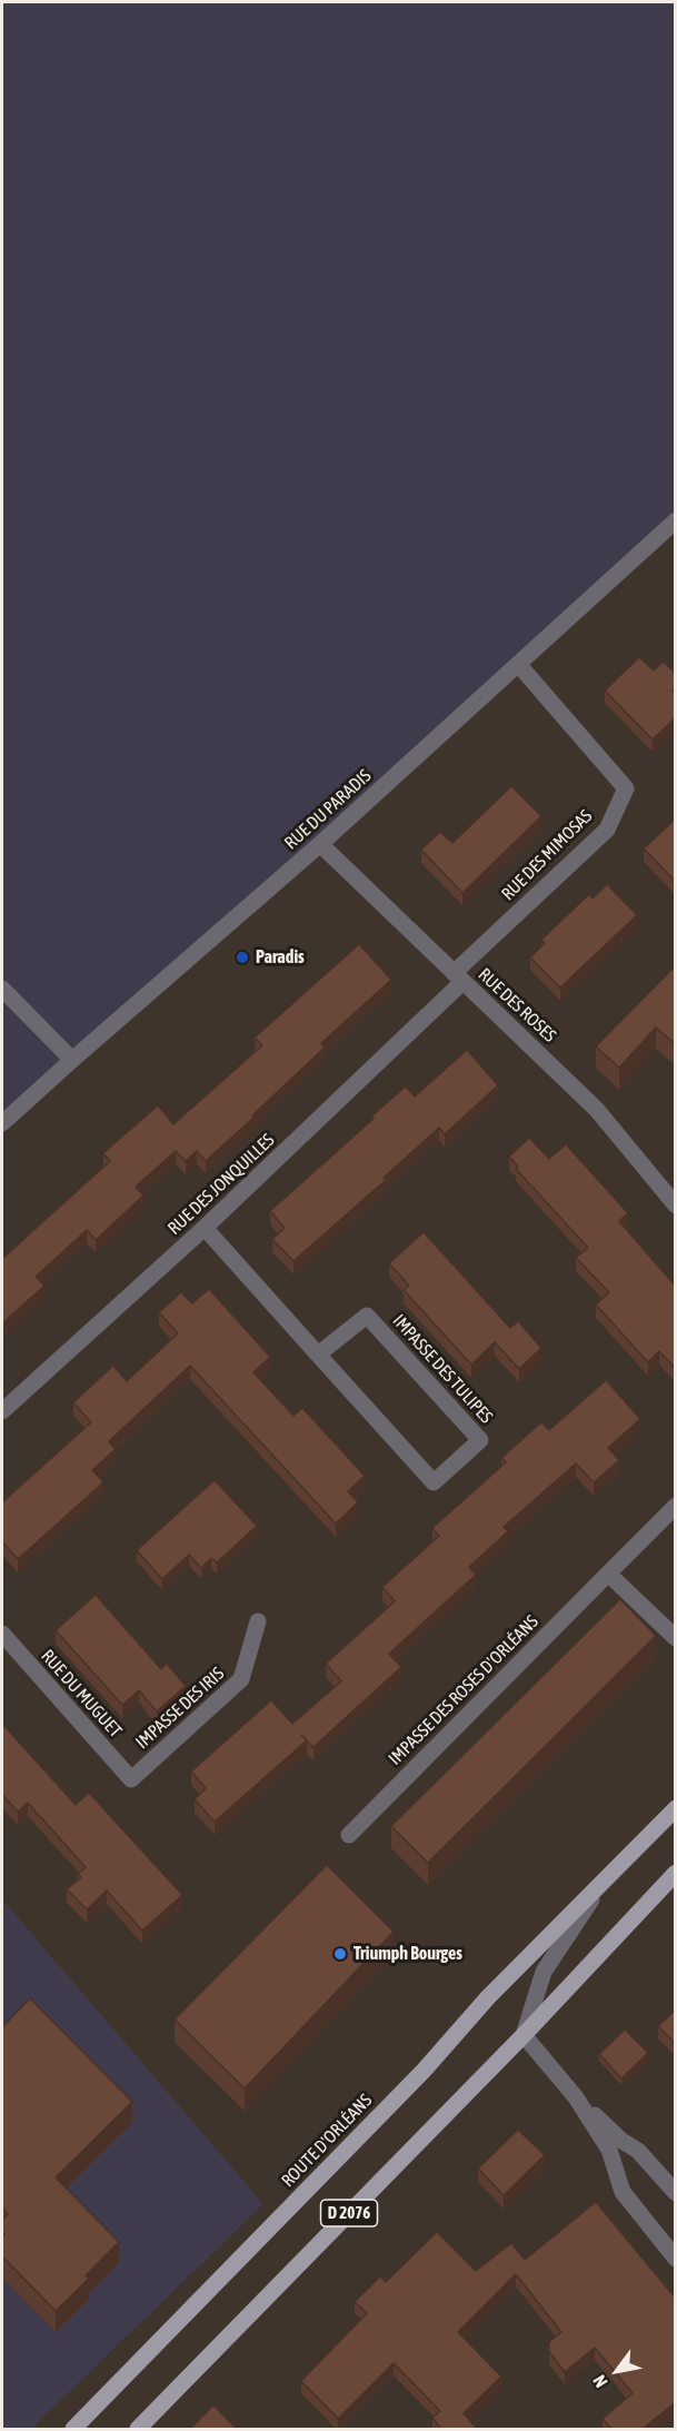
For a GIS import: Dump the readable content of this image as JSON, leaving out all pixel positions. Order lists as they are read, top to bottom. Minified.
{"streets":{"main road":["ROUTE D'ORLÉANS","D 2076"],"street":["RUE DU PARADIS","RUE DES MIMOSAS","RUE DES ROSES","RUE DES JONQUILLES","IMPASSE DES TULIPES","IMPASSE DES ROSES D'ORLÉANS","RUE DU MUGUET","IMPASSE DES IRIS"]},"crossings":[["RUE DU PARADIS","RUE DES MIMOSAS"],["RUE DU PARADIS","RUE DES ROSES"],["RUE DES MIMOSAS","RUE DES ROSES"],["RUE DES MIMOSAS","RUE DES JONQUILLES"],["RUE DES ROSES","RUE DES JONQUILLES"],["RUE DES JONQUILLES","IMPASSE DES TULIPES"],["RUE DU MUGUET","IMPASSE DES IRIS"]],"places":["Paradis","Triumph Bourges"],"north":"bottom left"}
